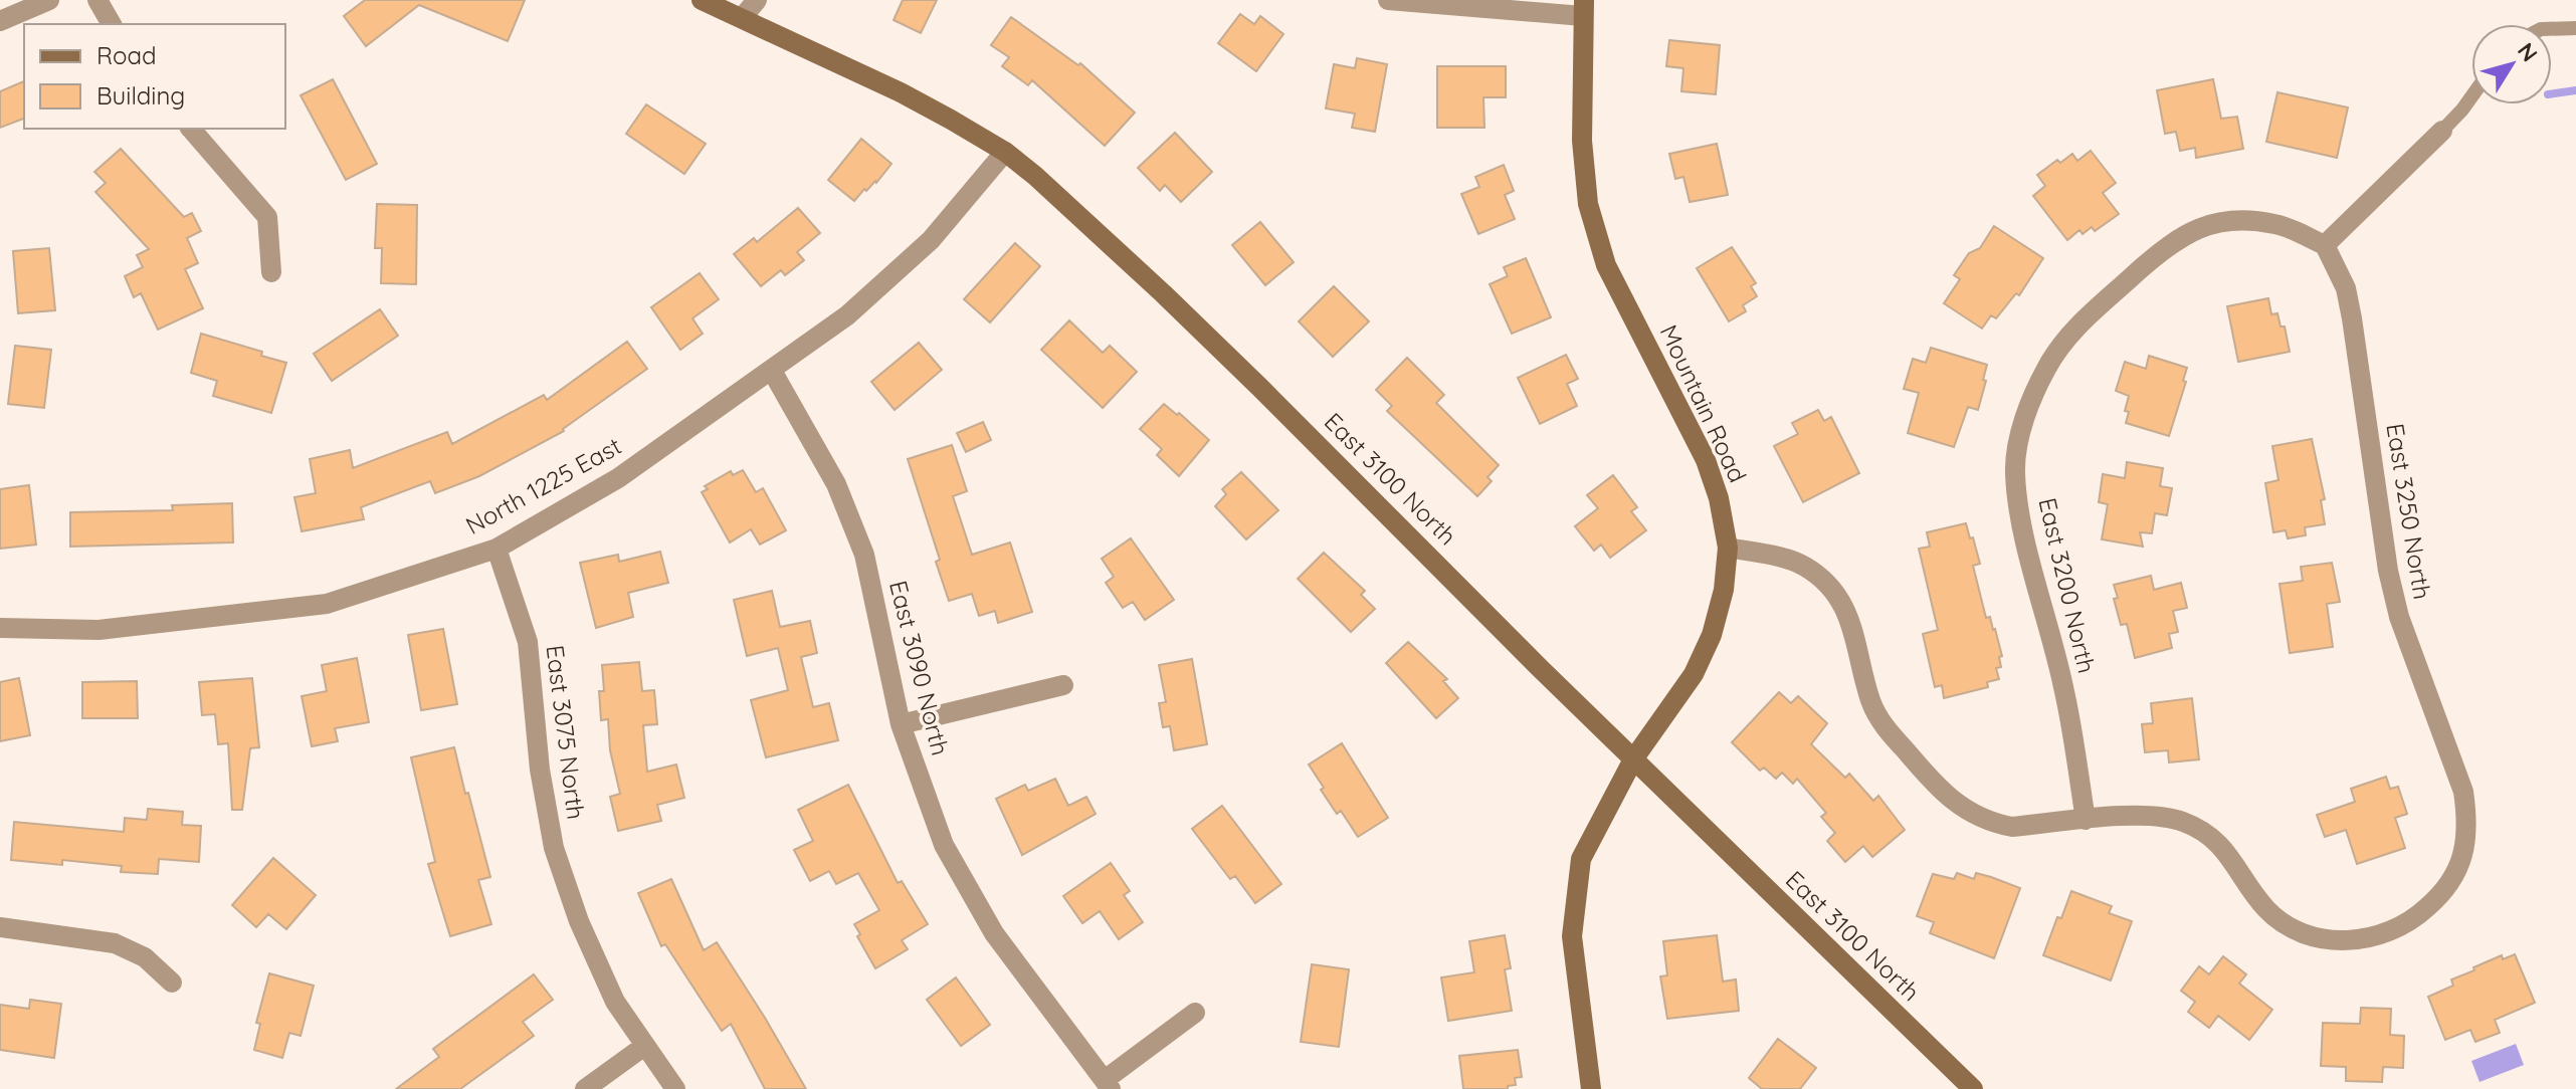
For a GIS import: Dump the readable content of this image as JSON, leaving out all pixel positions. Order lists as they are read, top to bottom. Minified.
{"streets":{"main road":["Mountain Road","East 3100 North"],"street":["North 1225 East","East 3250 North","East 3200 North","East 3090 North","East 3075 North"]},"crossings":[["Mountain Road","East 3100 North"],["East 3100 North","North 1225 East"],["North 1225 East","East 3090 North"],["North 1225 East","East 3075 North"],["East 3250 North","East 3200 North"]],"legend":["Road","Building"],"north":"top right"}
